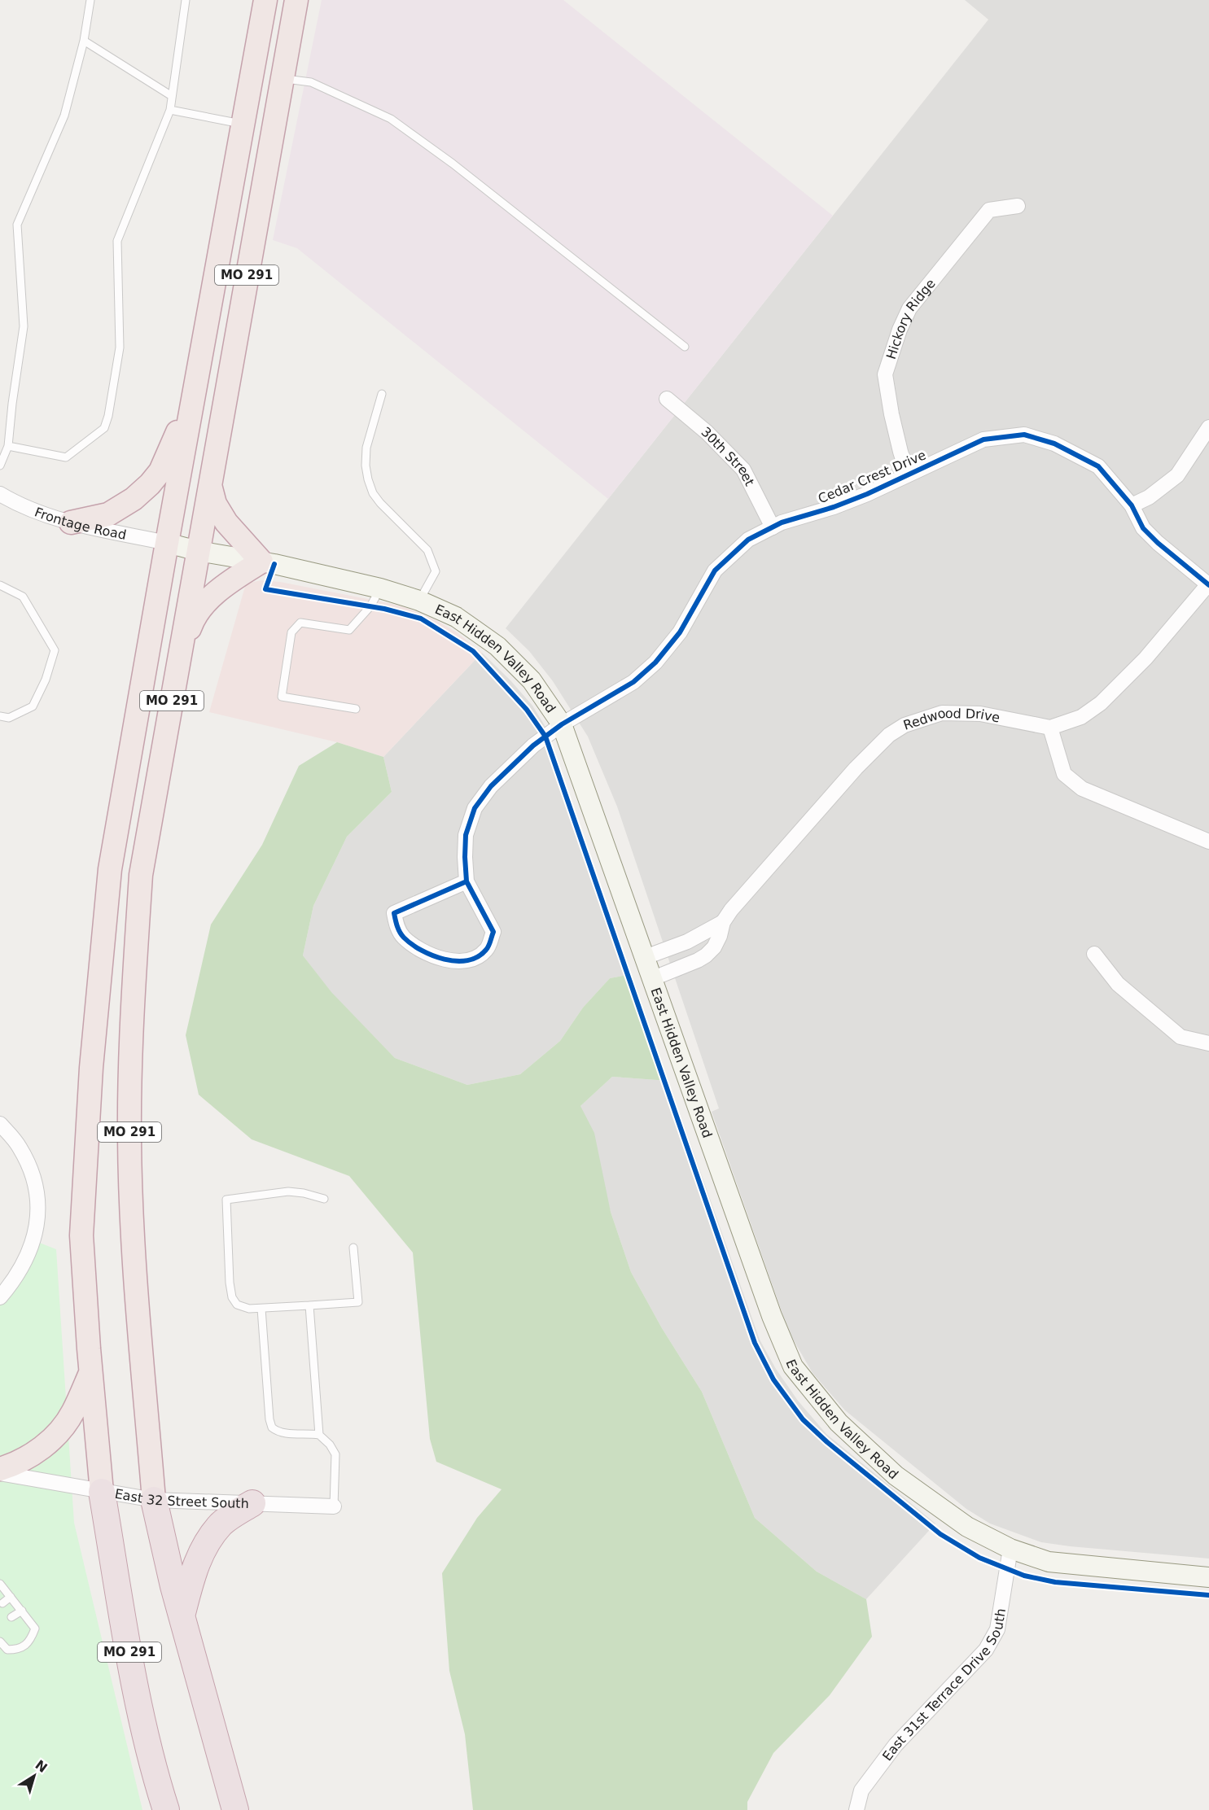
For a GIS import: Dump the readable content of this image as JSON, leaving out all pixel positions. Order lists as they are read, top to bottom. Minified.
{"streets":{"highway":["MO 291"],"main road":["East Hidden Valley Road"],"street":["Hickory Ridge","30th Street","Cedar Crest Drive","Frontage Road","Redwood Drive","East 32 Street South","East 31st Terrace Drive South"]},"crossings":[["MO 291","Frontage Road"],["MO 291","East Hidden Valley Road"],["MO 291","East 32 Street South"],["Hickory Ridge","Cedar Crest Drive"],["30th Street","Cedar Crest Drive"],["Cedar Crest Drive","East Hidden Valley Road"],["Frontage Road","East Hidden Valley Road"],["East Hidden Valley Road","Redwood Drive"],["East Hidden Valley Road","East 31st Terrace Drive South"]],"north":"top right"}
